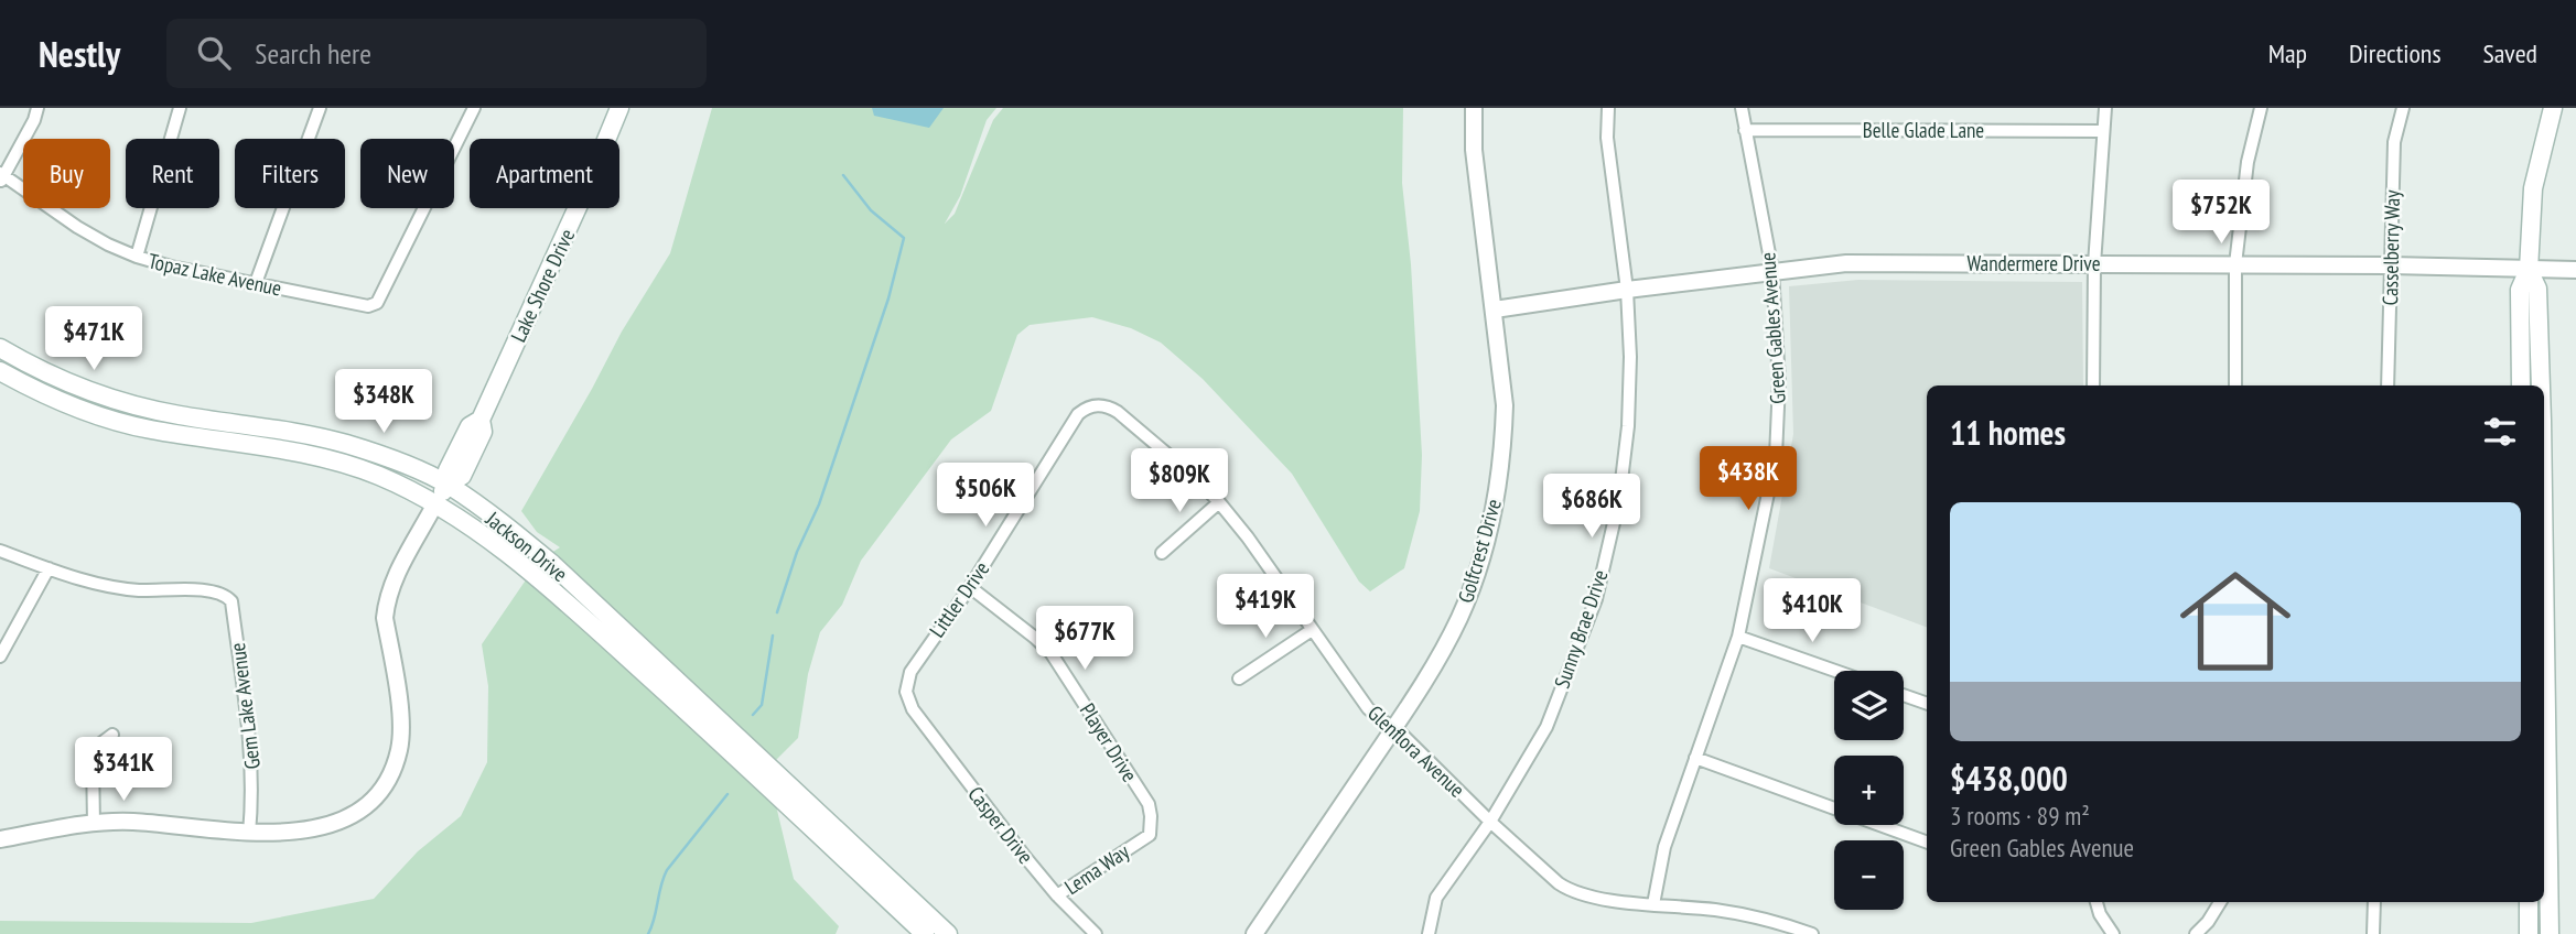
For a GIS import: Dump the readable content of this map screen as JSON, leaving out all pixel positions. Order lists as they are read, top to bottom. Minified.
{"streets":{"main road":["Lake Shore Drive","Jackson Drive"],"street":["Belle Glade Lane","Casselberry Way","Wandermere Drive","Topaz Lake Avenue","Green Gables Avenue","Golfcrest Drive","Littler Drive","Sunny Brae Drive","Gem Lake Avenue","Player Drive","Glenflora Avenue","Casper Drive","Lema Way"]},"crossings":[["Belle Glade Lane","Green Gables Avenue"],["Casselberry Way","Wandermere Drive"],["Wandermere Drive","Green Gables Avenue"],["Wandermere Drive","Golfcrest Drive"],["Wandermere Drive","Sunny Brae Drive"],["Lake Shore Drive","Jackson Drive"],["Lake Shore Drive","Gem Lake Avenue"],["Green Gables Avenue","Glenflora Avenue"],["Golfcrest Drive","Glenflora Avenue"],["Littler Drive","Player Drive"],["Littler Drive","Glenflora Avenue"],["Littler Drive","Casper Drive"],["Sunny Brae Drive","Glenflora Avenue"],["Player Drive","Lema Way"],["Casper Drive","Lema Way"]],"page":{"header":"Nestly","search":"Search here","nav":["Map","Directions","Saved"],"chip":["Buy","Rent","Filters","New","Apartment"],"price":["$752K","$471K","$348K","$438K","$809K","$506K","$686K","$419K","$410K","$677K","$341K"],"heading":"11 homes","list":[{"name":"$438,000","note":"3 rooms · 89 m² · Green Gables Avenue"}],"map_buttons":["+","−"]}}
